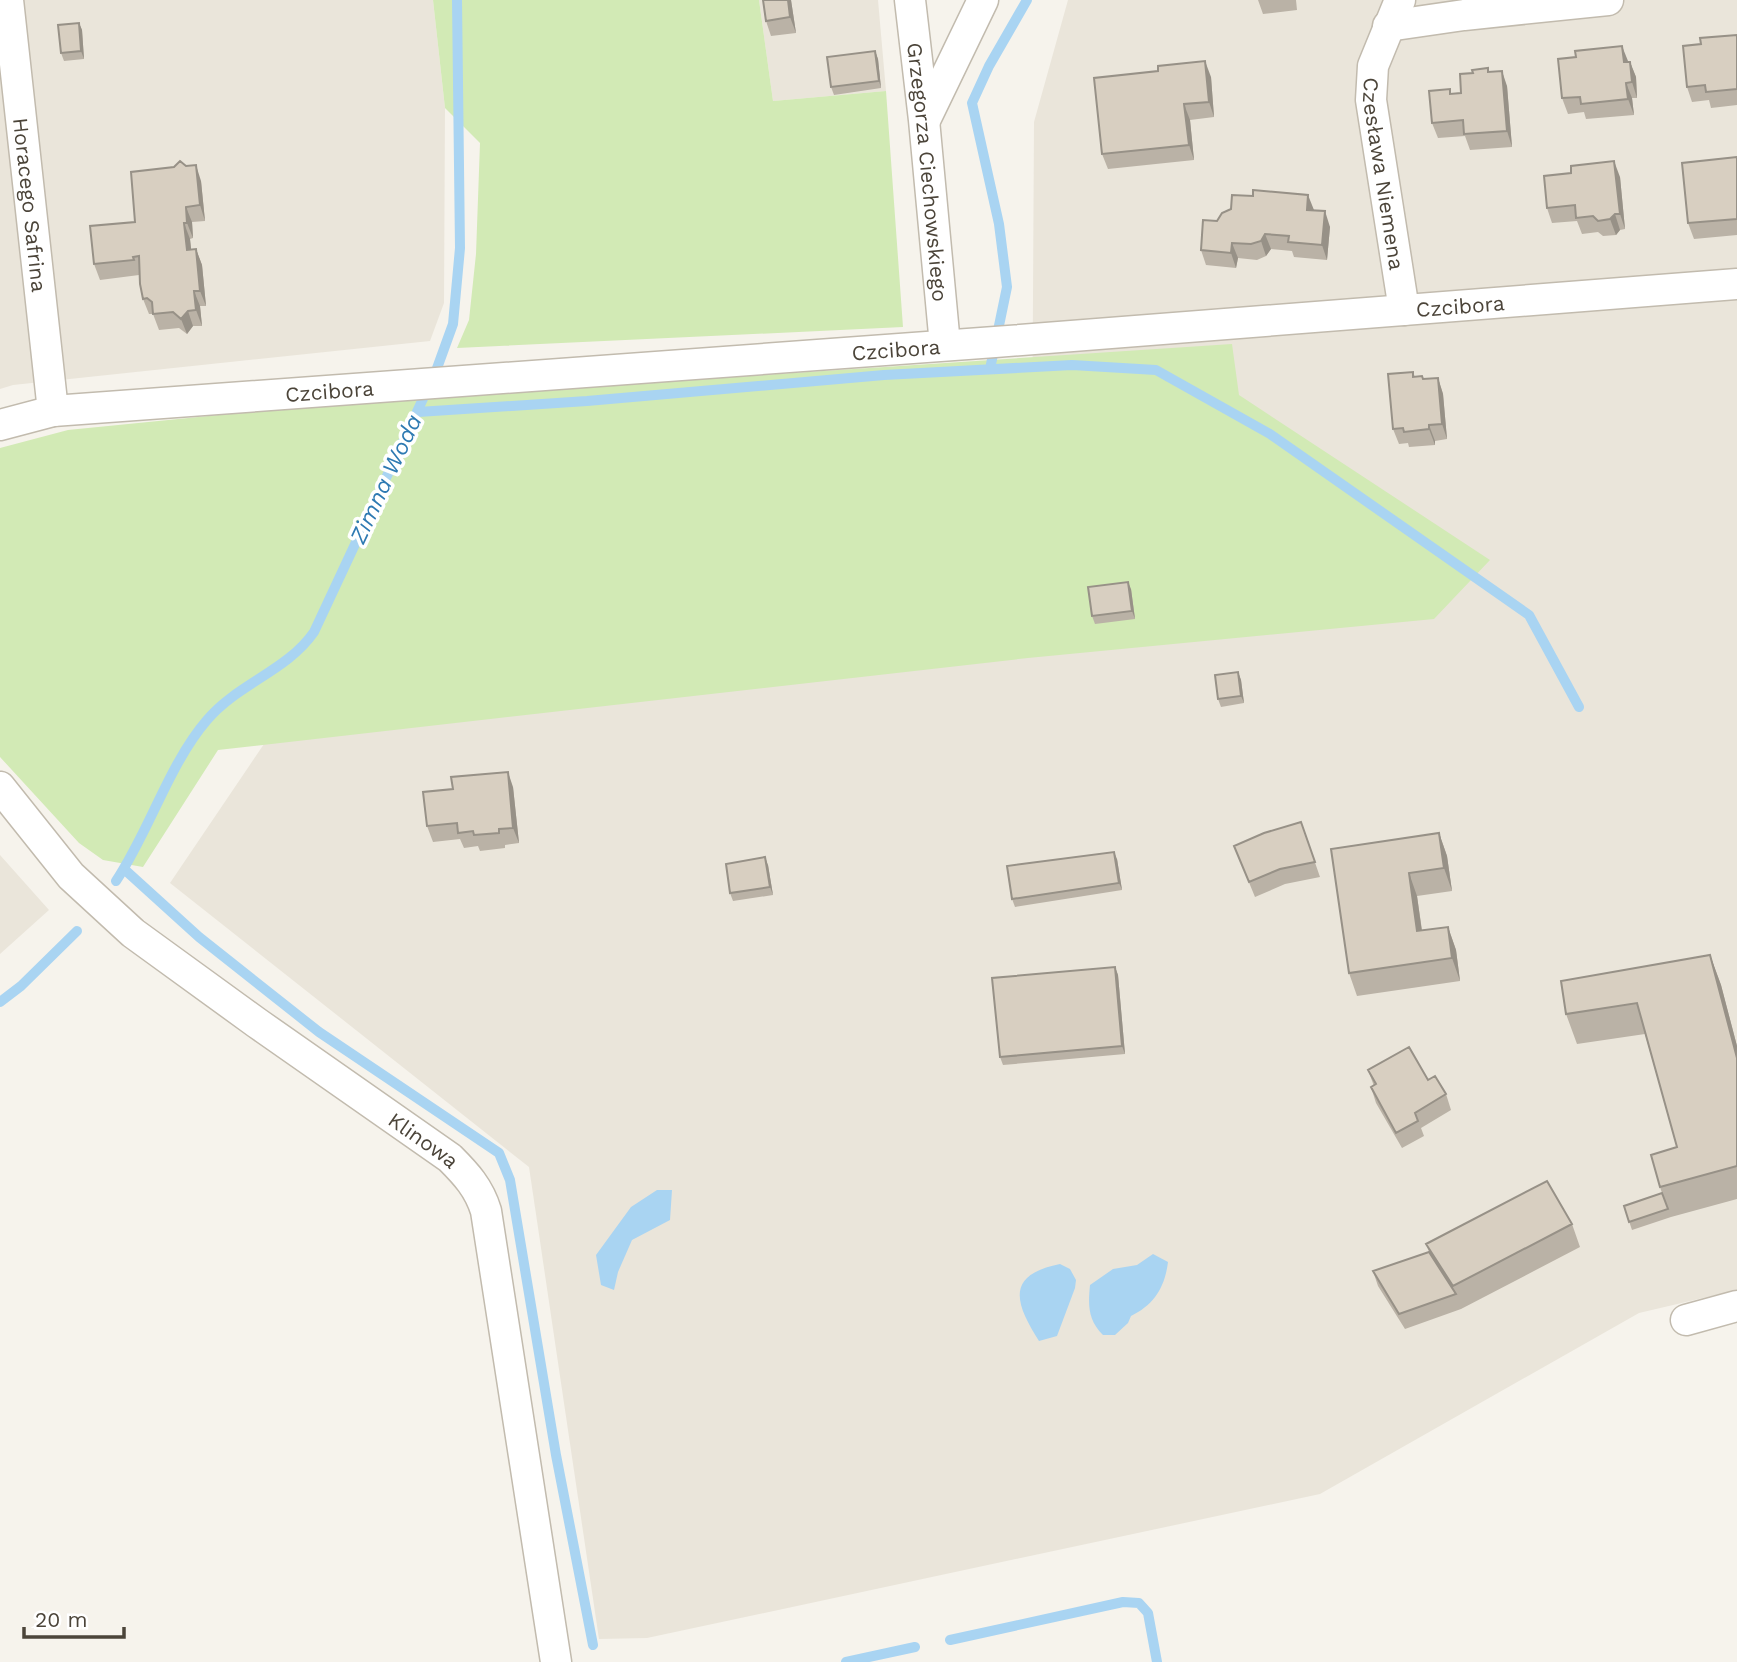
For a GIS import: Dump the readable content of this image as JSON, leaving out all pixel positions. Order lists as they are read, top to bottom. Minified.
{"streets":{"street":["Grzegorza Ciechowskiego","Czesława Niemena","Horacego Safrina","Czcibora","Klinowa"]},"crossings":[["Grzegorza Ciechowskiego","Czcibora"],["Czesława Niemena","Czcibora"],["Horacego Safrina","Czcibora"]],"water":["Zimna Woda"],"scale_bar":"20 m"}
